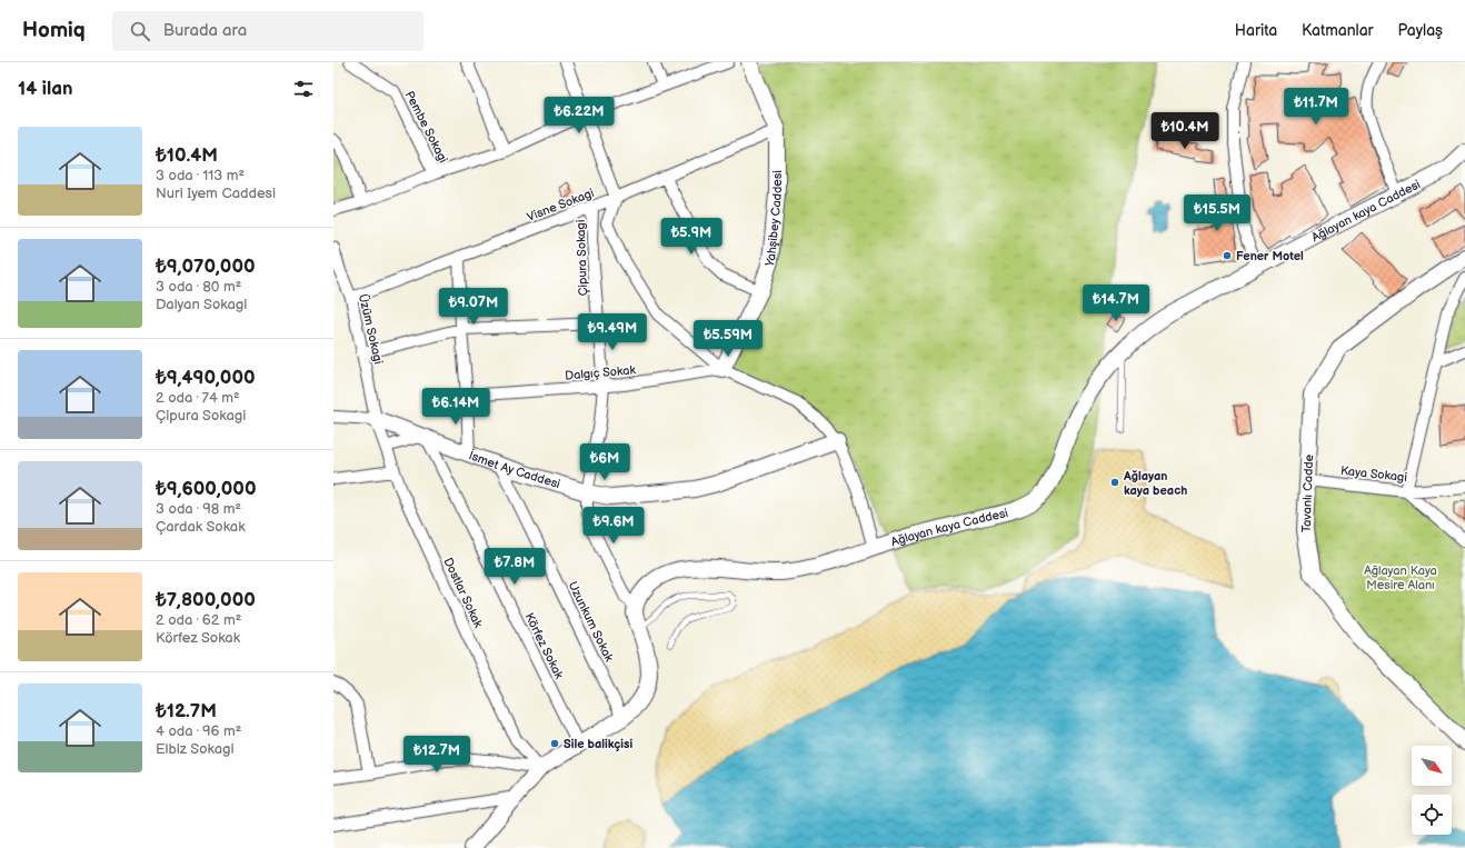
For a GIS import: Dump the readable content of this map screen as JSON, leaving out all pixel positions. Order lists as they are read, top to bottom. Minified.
{"streets":{"street":["Pembe Sokagi","Visne Sokagi","Ağlayan kaya Caddesi","Yahşibey Caddesi","Çipura Sokagi","Üzüm Sokagi","Dalgıç Sokak","İsmet Ay Caddesi","Kaya Sokagi","Tavanlı Cadde","Dostlar Sokak","Uzunkum Sokak","Körfez Sokak"]},"crossings":[["Visne Sokagi","Yahşibey Caddesi"],["Visne Sokagi","Çipura Sokagi"],["Visne Sokagi","Üzüm Sokagi"],["Ağlayan kaya Caddesi","Çipura Sokagi"],["Yahşibey Caddesi","Dalgıç Sokak"],["Çipura Sokagi","Dalgıç Sokak"],["Çipura Sokagi","İsmet Ay Caddesi"],["Üzüm Sokagi","İsmet Ay Caddesi"],["Üzüm Sokagi","Dostlar Sokak"],["İsmet Ay Caddesi","Dostlar Sokak"],["İsmet Ay Caddesi","Uzunkum Sokak"],["İsmet Ay Caddesi","Körfez Sokak"],["Kaya Sokagi","Tavanlı Cadde"]],"parks":["Ağlayan Kaya Mesire Alanı"],"places":["Fener Motel","Ağlayan kaya beach","Sile balikçisi"],"north":"bottom right","page":{"header":"Homiq","search":"Burada ara","nav":["Harita","Katmanlar","Paylaş"],"heading":"14 ilan","price":["₺11.7M","₺6.22M","₺10.4M","₺15.5M","₺5.9M","₺14.7M","₺9.07M","₺9.49M","₺5.59M","₺6.14M","₺6M","₺9.6M","₺7.8M","₺12.7M"],"list":[{"name":"₺10.4M","note":"3 oda · 113 m² · Nuri Iyem Caddesi"},{"name":"₺9,070,000","note":"3 oda · 80 m² · Dalyan Sokagi"},{"name":"₺9,490,000","note":"2 oda · 74 m² · Çipura Sokagi"},{"name":"₺9,600,000","note":"3 oda · 98 m² · Çardak Sokak"},{"name":"₺7,800,000","note":"2 oda · 62 m² · Körfez Sokak"},{"name":"₺12.7M","note":"4 oda · 96 m² · Elbiz Sokagi"}]}}
